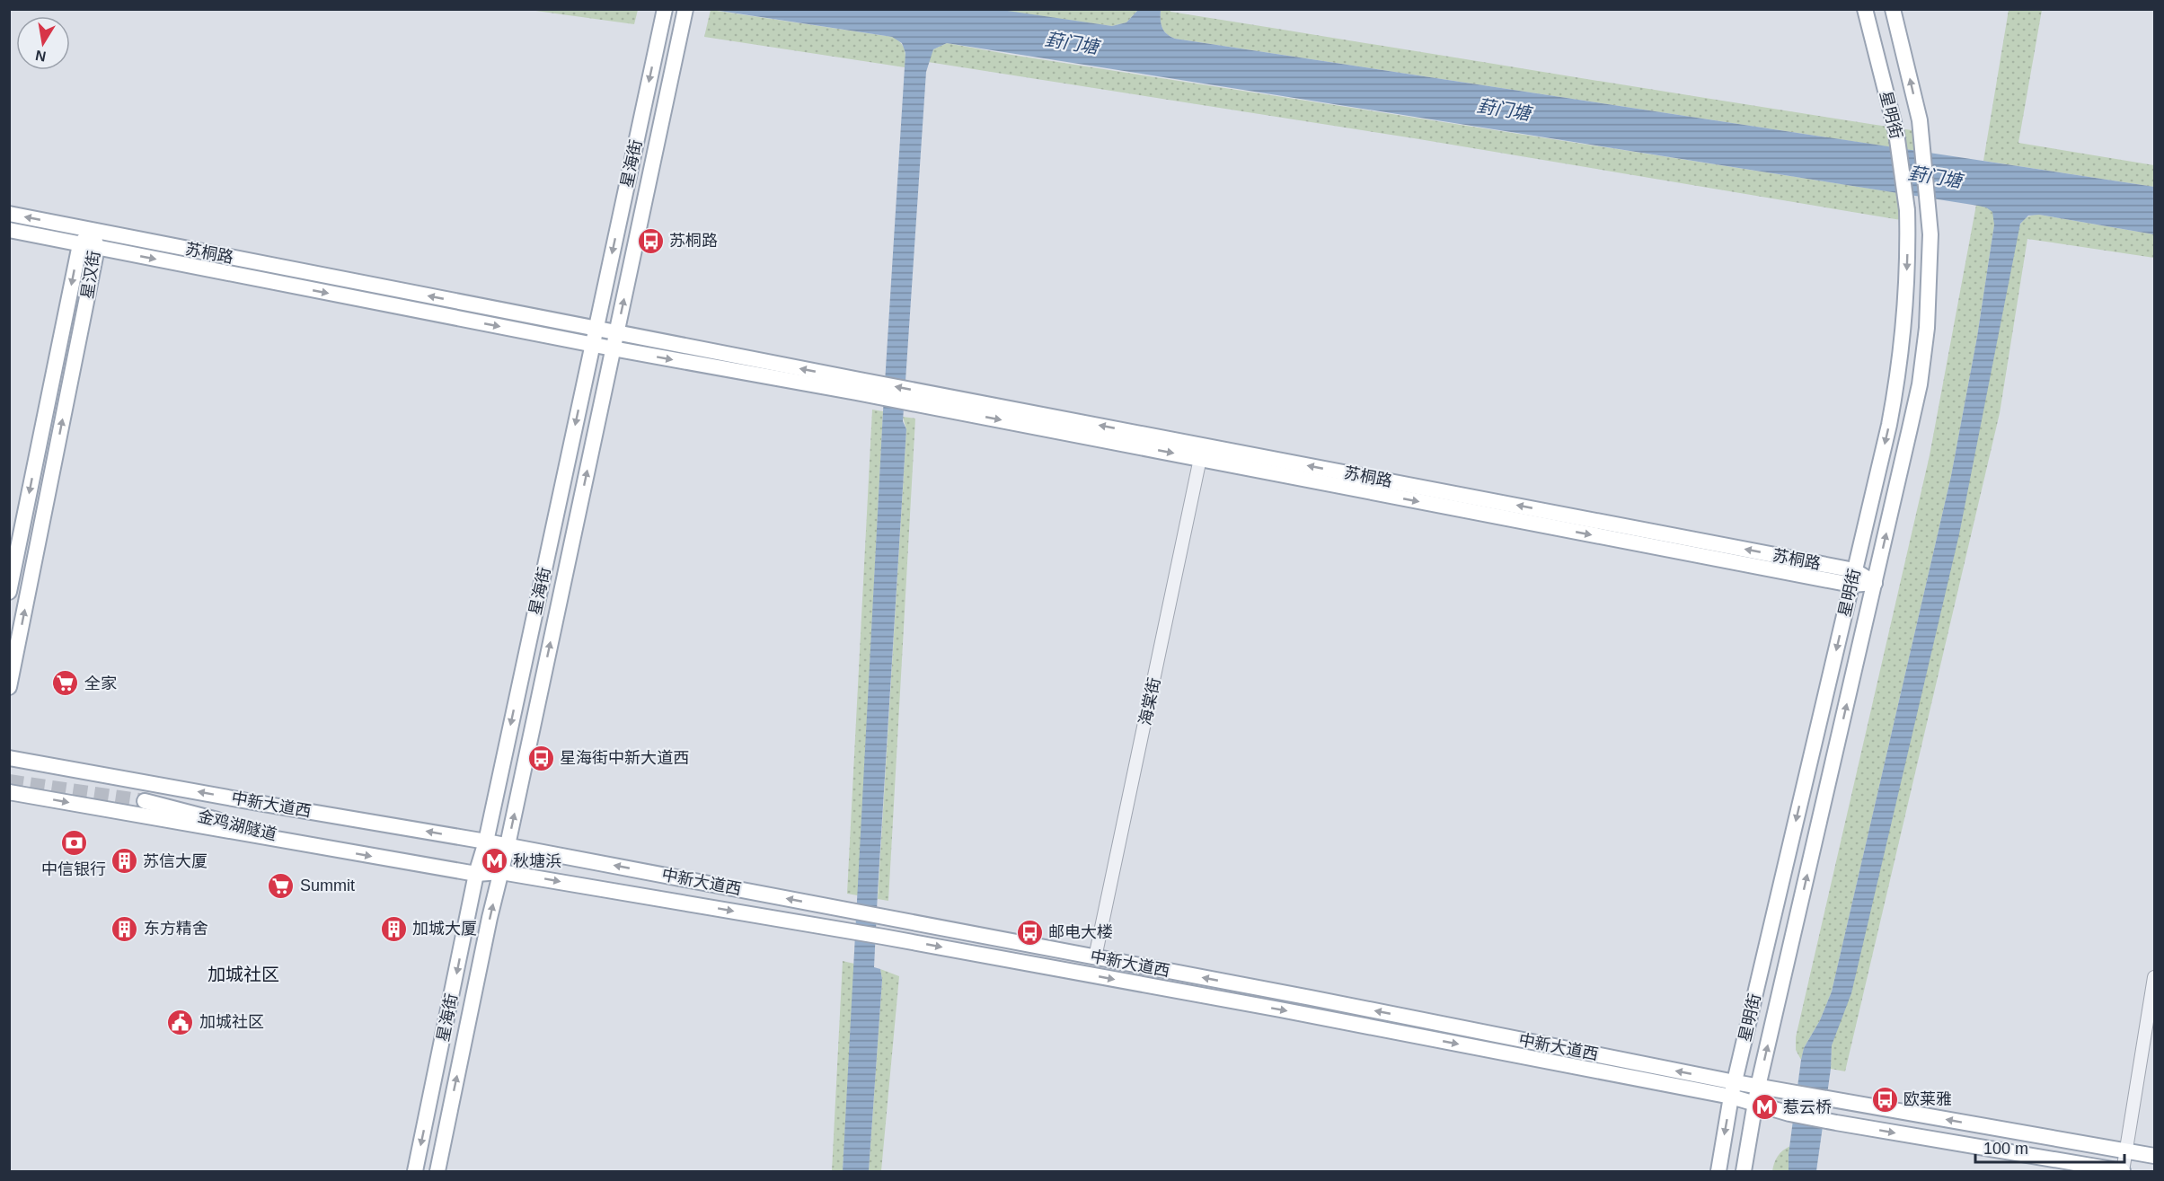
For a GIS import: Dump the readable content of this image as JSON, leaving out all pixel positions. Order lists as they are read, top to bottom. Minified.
{"streets":{"main road":["星明街","星海街","苏桐路","星汉街","中新大道西","金鸡湖隧道"],"street":["海棠街"]},"crossings":[["星明街","苏桐路"],["星明街","中新大道西"],["星海街","苏桐路"],["星海街","中新大道西"],["苏桐路","星汉街"],["苏桐路","海棠街"],["海棠街","中新大道西"],["中新大道西","金鸡湖隧道"]],"districts":["加城社区"],"water":["葑门塘"],"places":{"bus stop":["苏桐路","星海街中新大道西","邮电大楼","欧莱雅"],"supermarket":["全家","Summit"],"bank":["中信银行"],"building":["苏信大厦","东方精舍","加城大厦"],"metro station":["秋塘浜","惹云桥"],"public building":["加城社区"]},"scale_bar":"100 m","north":"bottom"}
